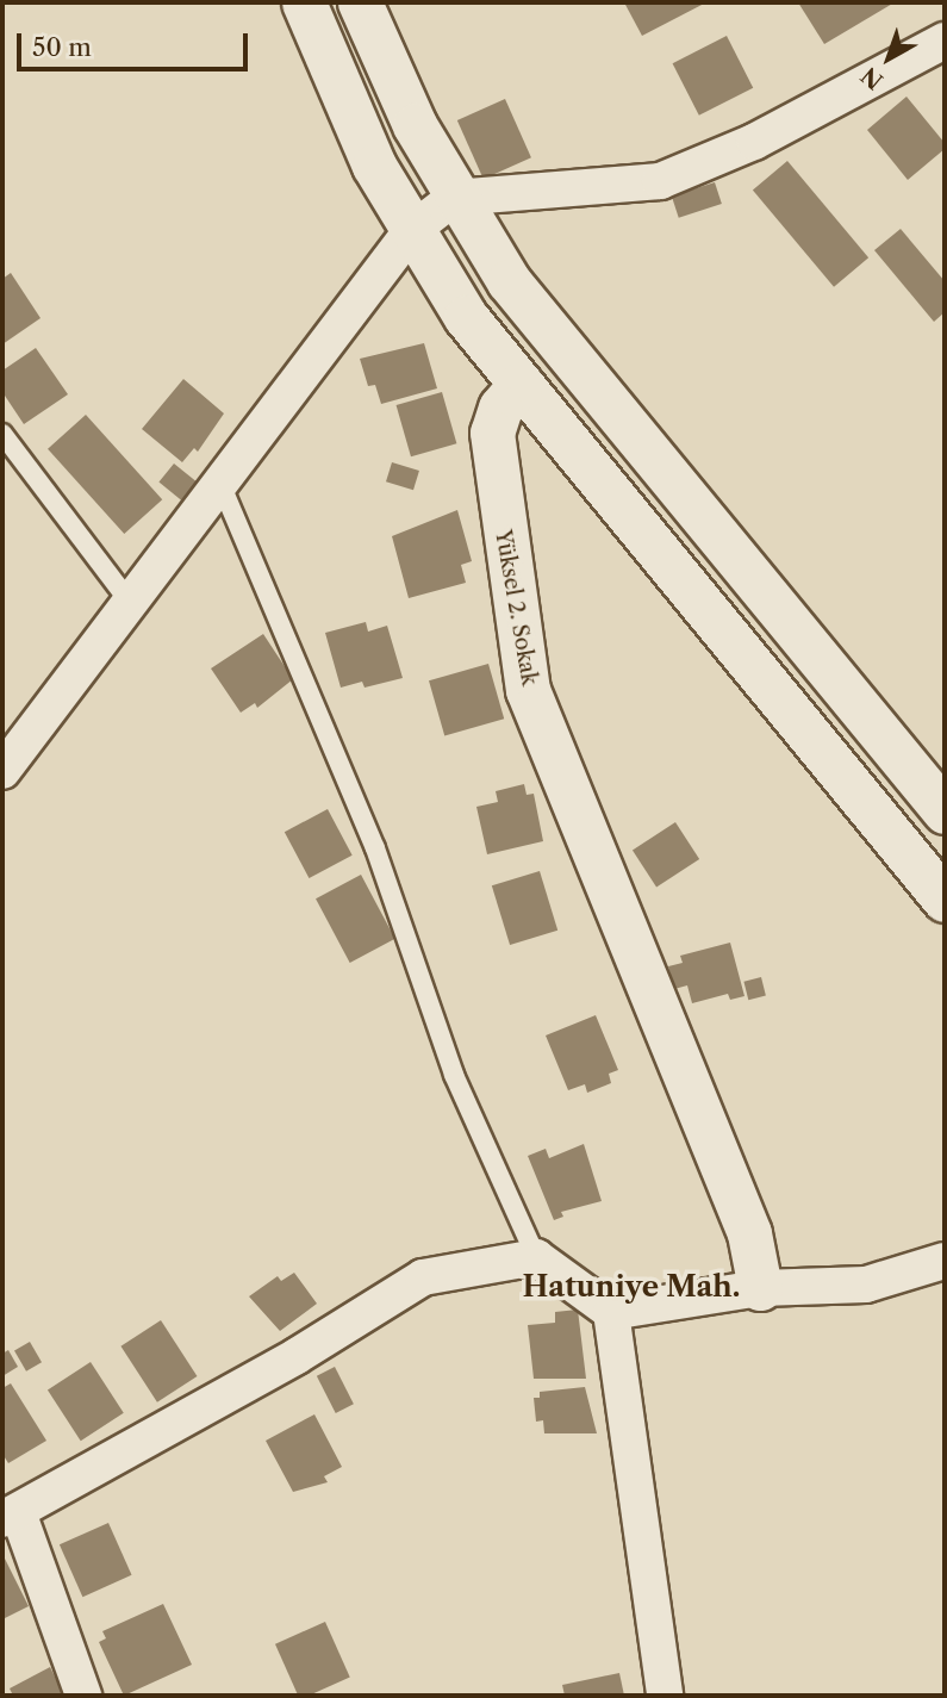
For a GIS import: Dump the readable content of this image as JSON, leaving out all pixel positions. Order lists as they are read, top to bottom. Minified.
{"streets":{"street":["Yüksel 2. Sokak"]},"districts":["Hatuniye Mah."],"scale_bar":"50 m","north":"bottom left"}
